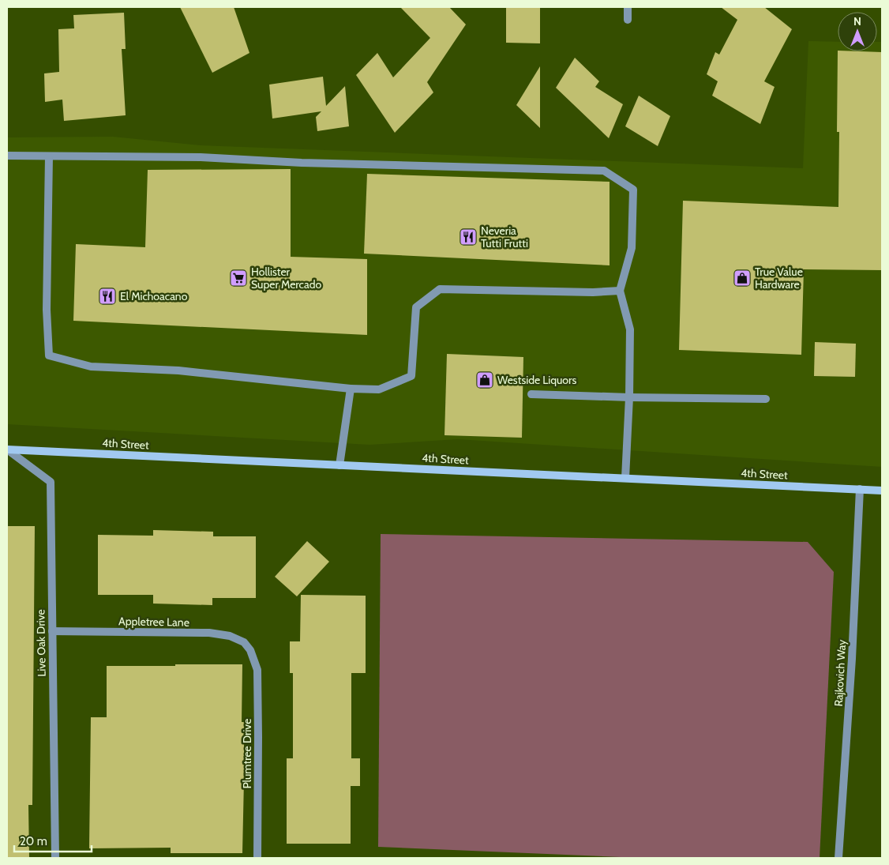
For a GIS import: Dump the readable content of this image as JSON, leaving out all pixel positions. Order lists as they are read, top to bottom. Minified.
{"streets":{"main road":["4th Street"],"street":["Appletree Lane","Live Oak Drive","Rajkovich Way","Plumtree Drive"]},"crossings":[["4th Street","Live Oak Drive"],["4th Street","Rajkovich Way"],["Appletree Lane","Live Oak Drive"],["Appletree Lane","Plumtree Drive"]],"places":{"restaurant":["Neveria Tutti Frutti","El Michoacano"],"supermarket":["Hollister Super Mercado"],"shop":["True Value Hardware","Westside Liquors"]},"scale_bar":"20 m","north":"top"}
